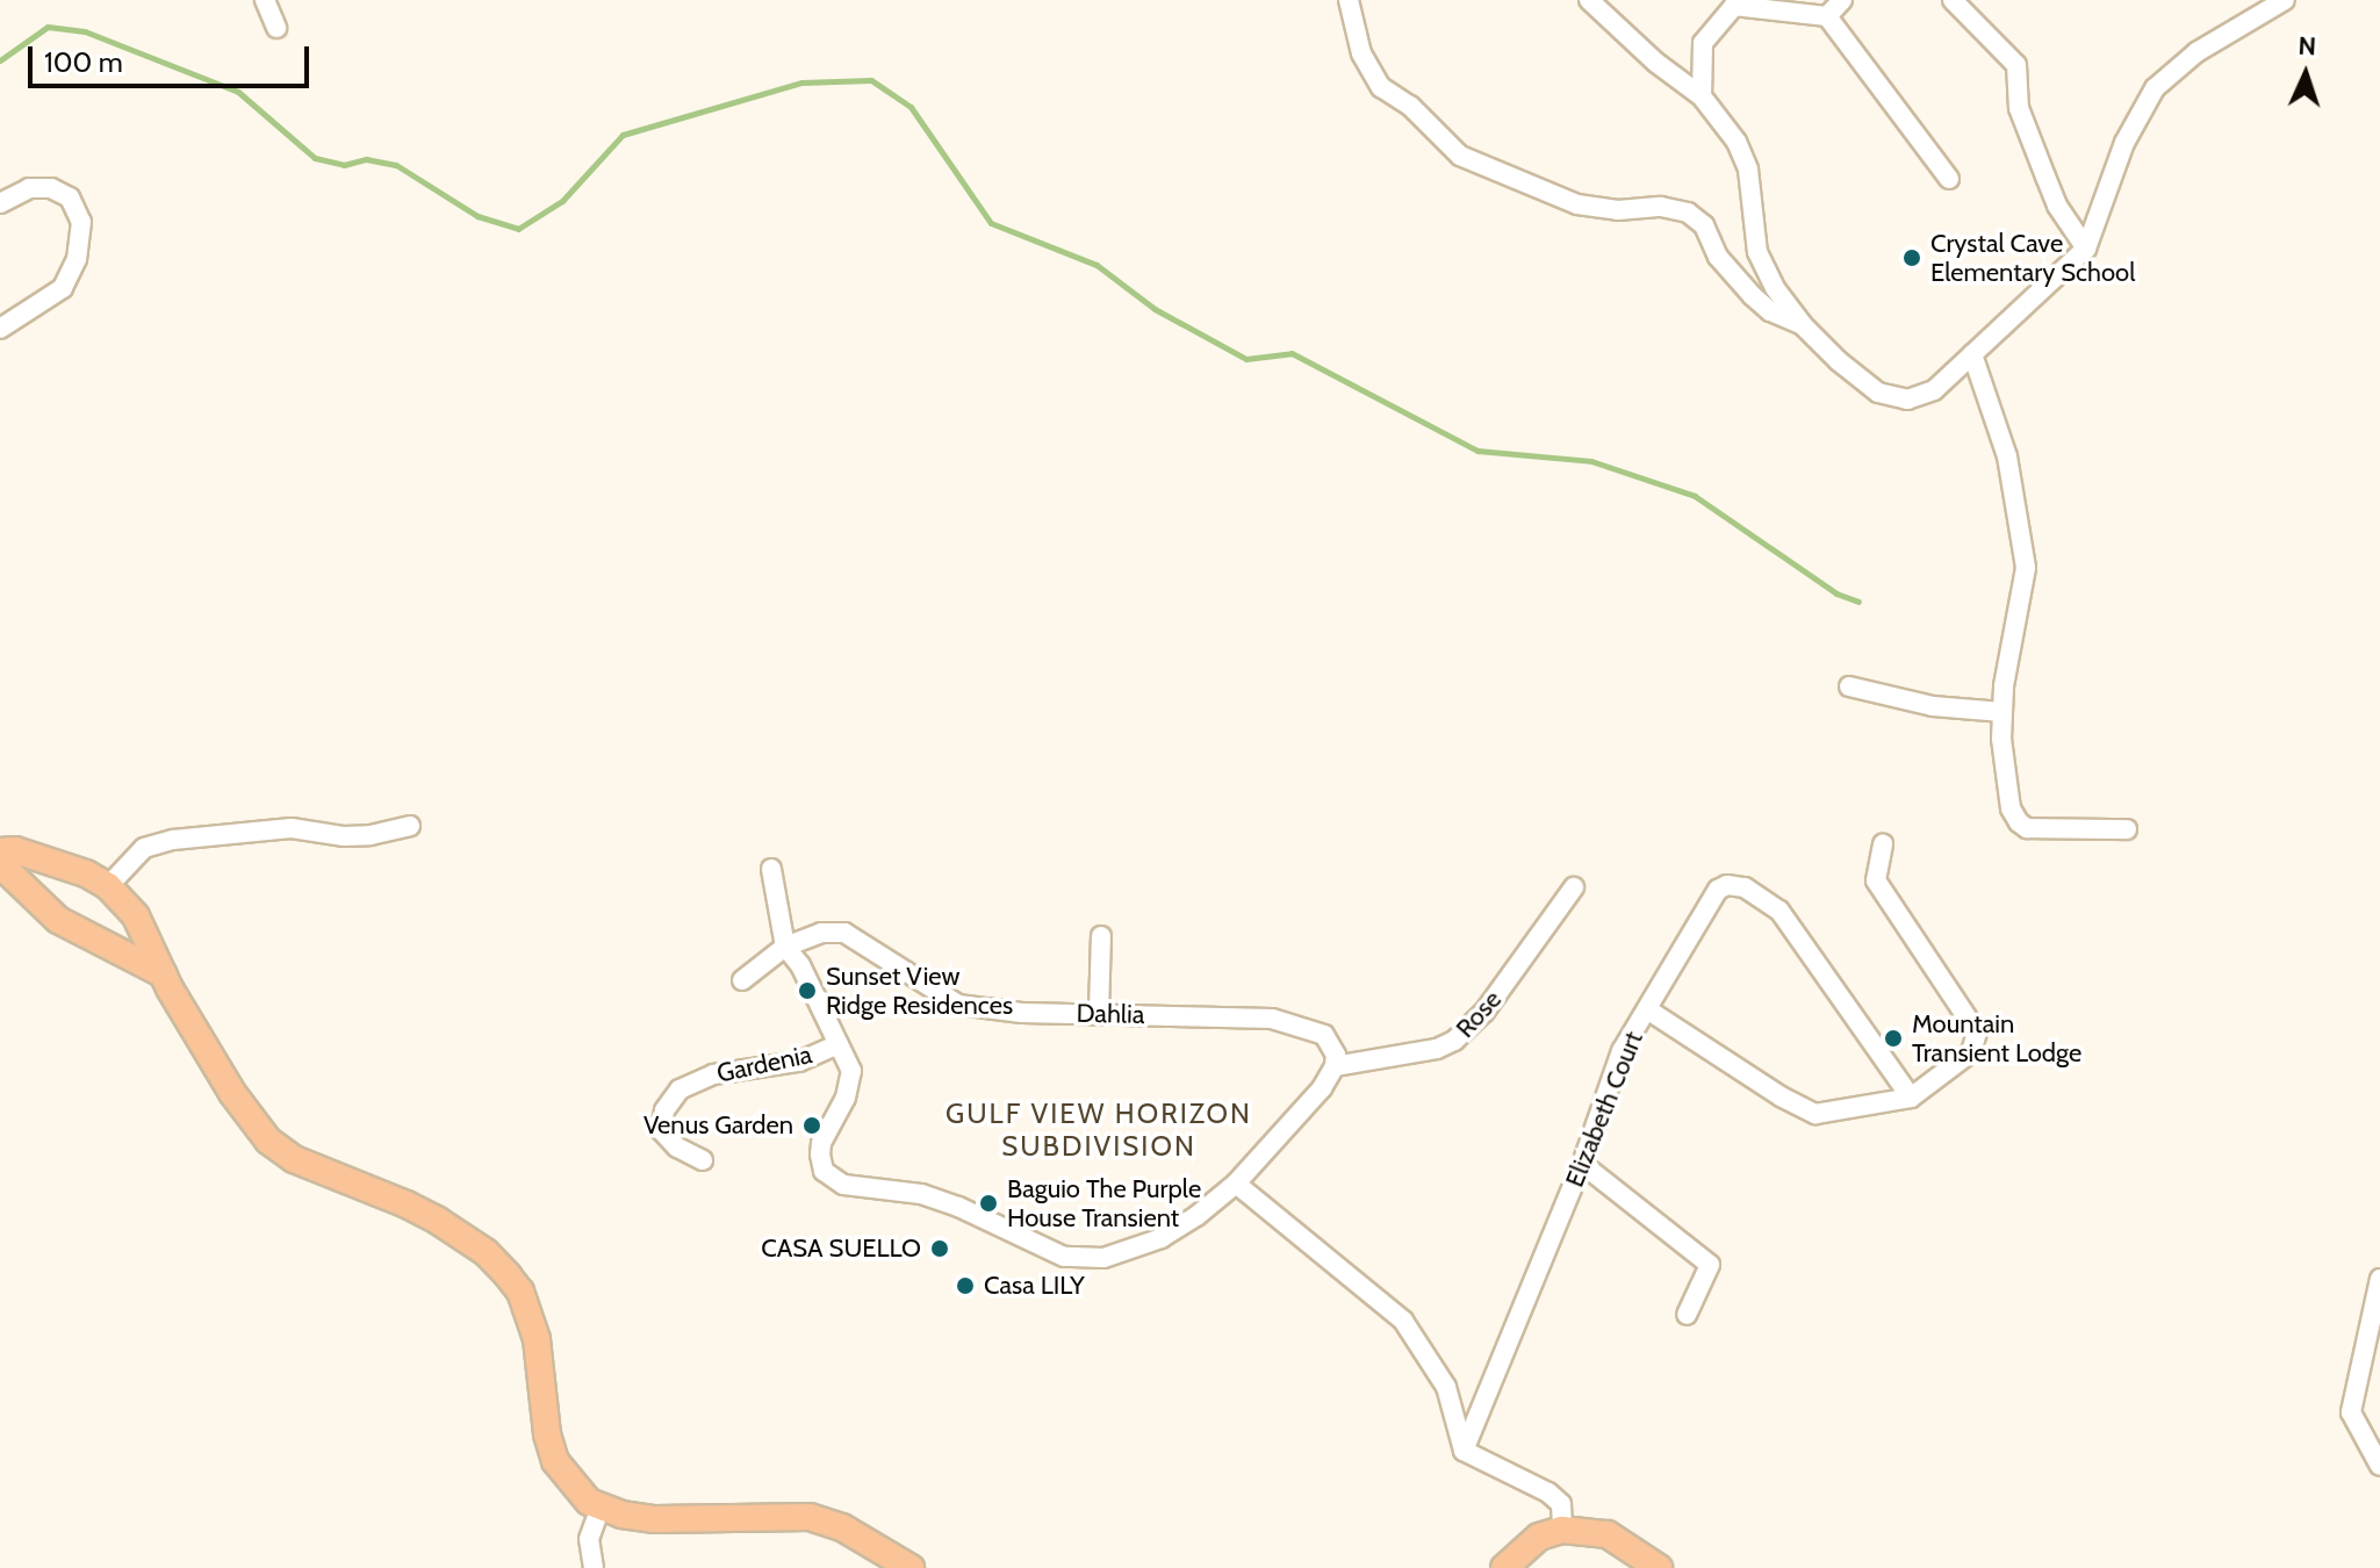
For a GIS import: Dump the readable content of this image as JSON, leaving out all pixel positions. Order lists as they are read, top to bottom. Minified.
{"streets":{"street":["Dahlia","Rose","Gardenia","Elizabeth Court"]},"crossings":[["Dahlia","Rose"]],"districts":["GULF VIEW HORIZON SUBDIVISION"],"places":["Crystal Cave Elementary School","Sunset View Ridge Residences","Mountain Transient Lodge","Venus Garden","Baguio The Purple House Transient","CASA SUELLO","Casa LILY"],"scale_bar":"100 m","north":"top"}
